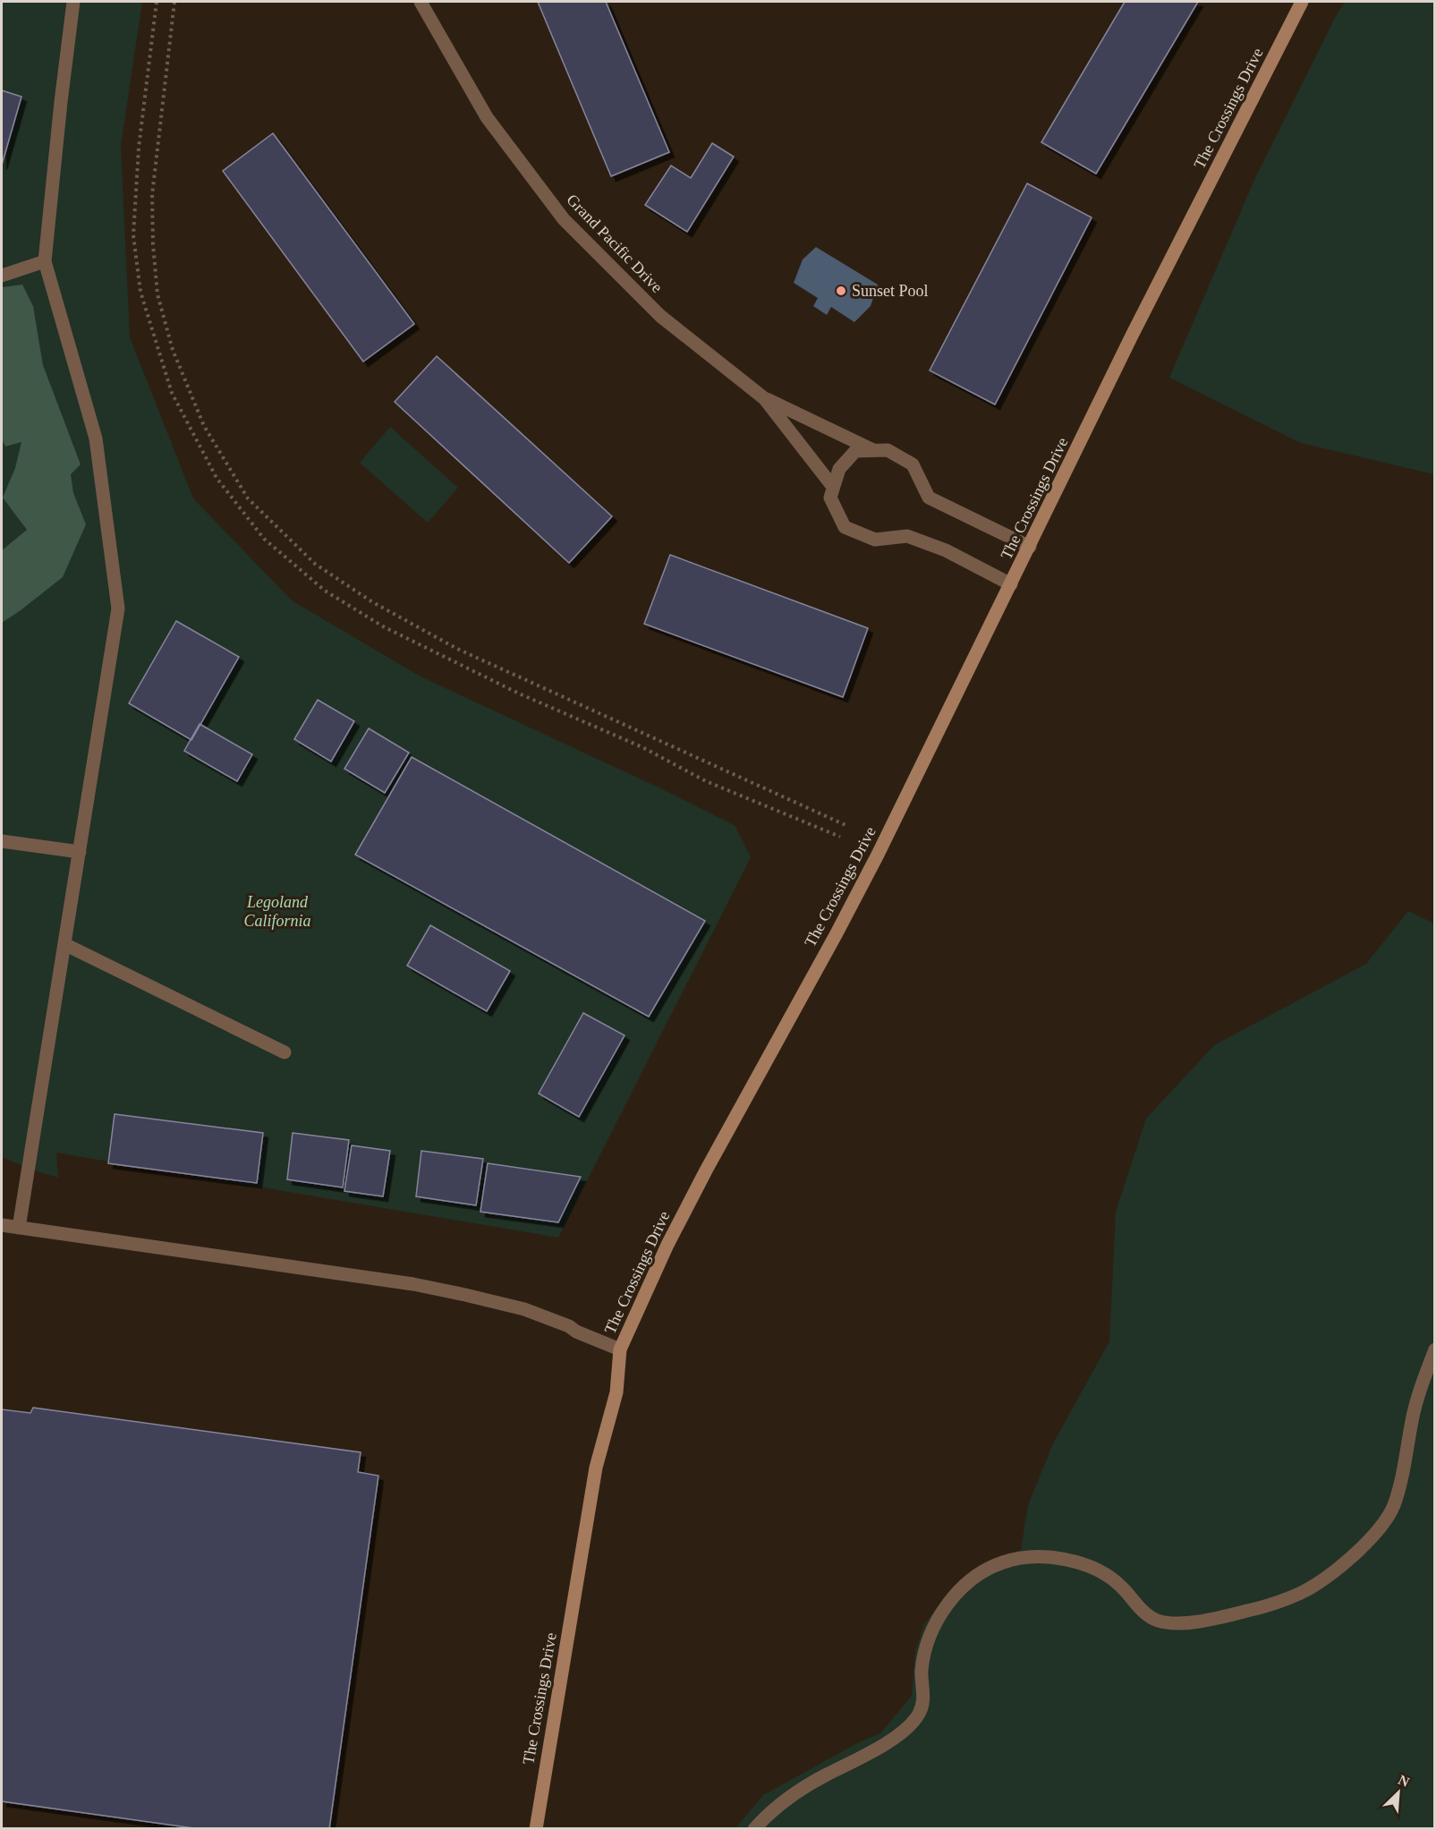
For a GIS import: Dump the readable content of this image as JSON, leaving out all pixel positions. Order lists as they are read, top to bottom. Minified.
{"streets":{"street":["The Crossings Drive","Grand Pacific Drive"]},"parks":["Legoland California"],"places":["Sunset Pool"],"north":"top right"}
